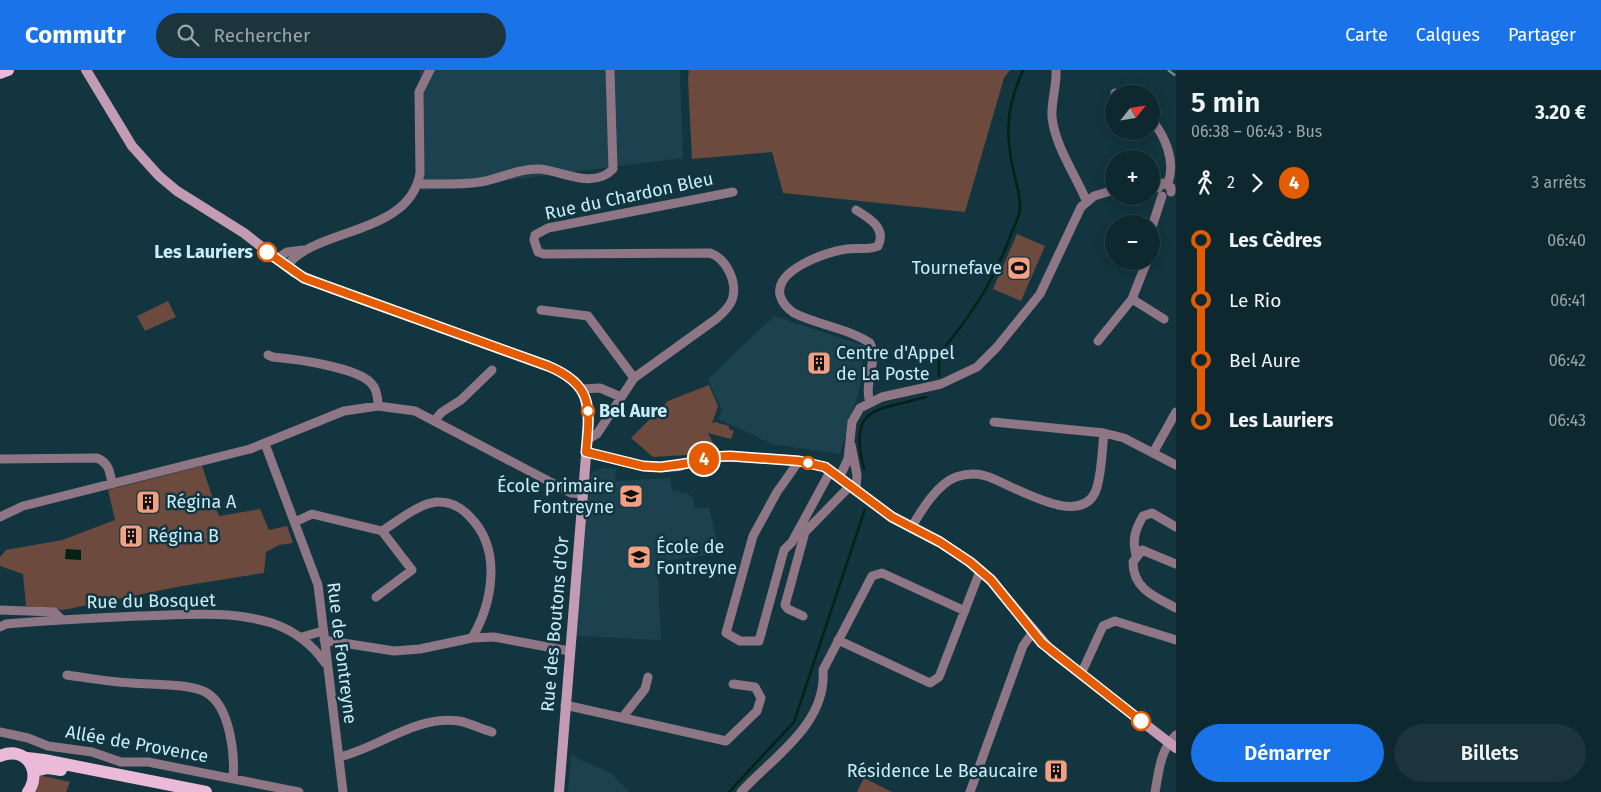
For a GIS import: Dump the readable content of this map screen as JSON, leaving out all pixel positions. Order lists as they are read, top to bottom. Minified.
{"streets":{"main road":["Rue des Boutons d'Or"],"street":["Rue du Chardon Bleu","Rue du Bosquet","Rue de Fontreyne","Allée de Provence"]},"crossings":[["Rue du Chardon Bleu","Rue des Boutons d'Or"],["Rue du Bosquet","Rue de Fontreyne"]],"places":{"other":["Les Lauriers","Bel Aure"],"sports":["Tournefave"],"building":["Centre d'Appel de La Poste","Régina A","Régina B","Résidence Le Beaucaire"],"school or university":["École primaire Fontreyne","École de Fontreyne"]},"lines":["bus line 4"],"north":"top right","page":{"header":"Commutr","search":"Rechercher","nav":["Carte","Calques","Partager"],"on_map":"4","heading":["5 min","06:38 – 06:43 · Bus","3.20 €"],"map_buttons":["+","−"],"legs":["2","4","3 arrêts"],"list":[{"name":"Les Cèdres","value":"06:40"},{"name":"Le Rio","value":"06:41"},{"name":"Bel Aure","value":"06:42"},{"name":"Les Lauriers","value":"06:43"}],"buttons":["Démarrer","Billets"]}}
